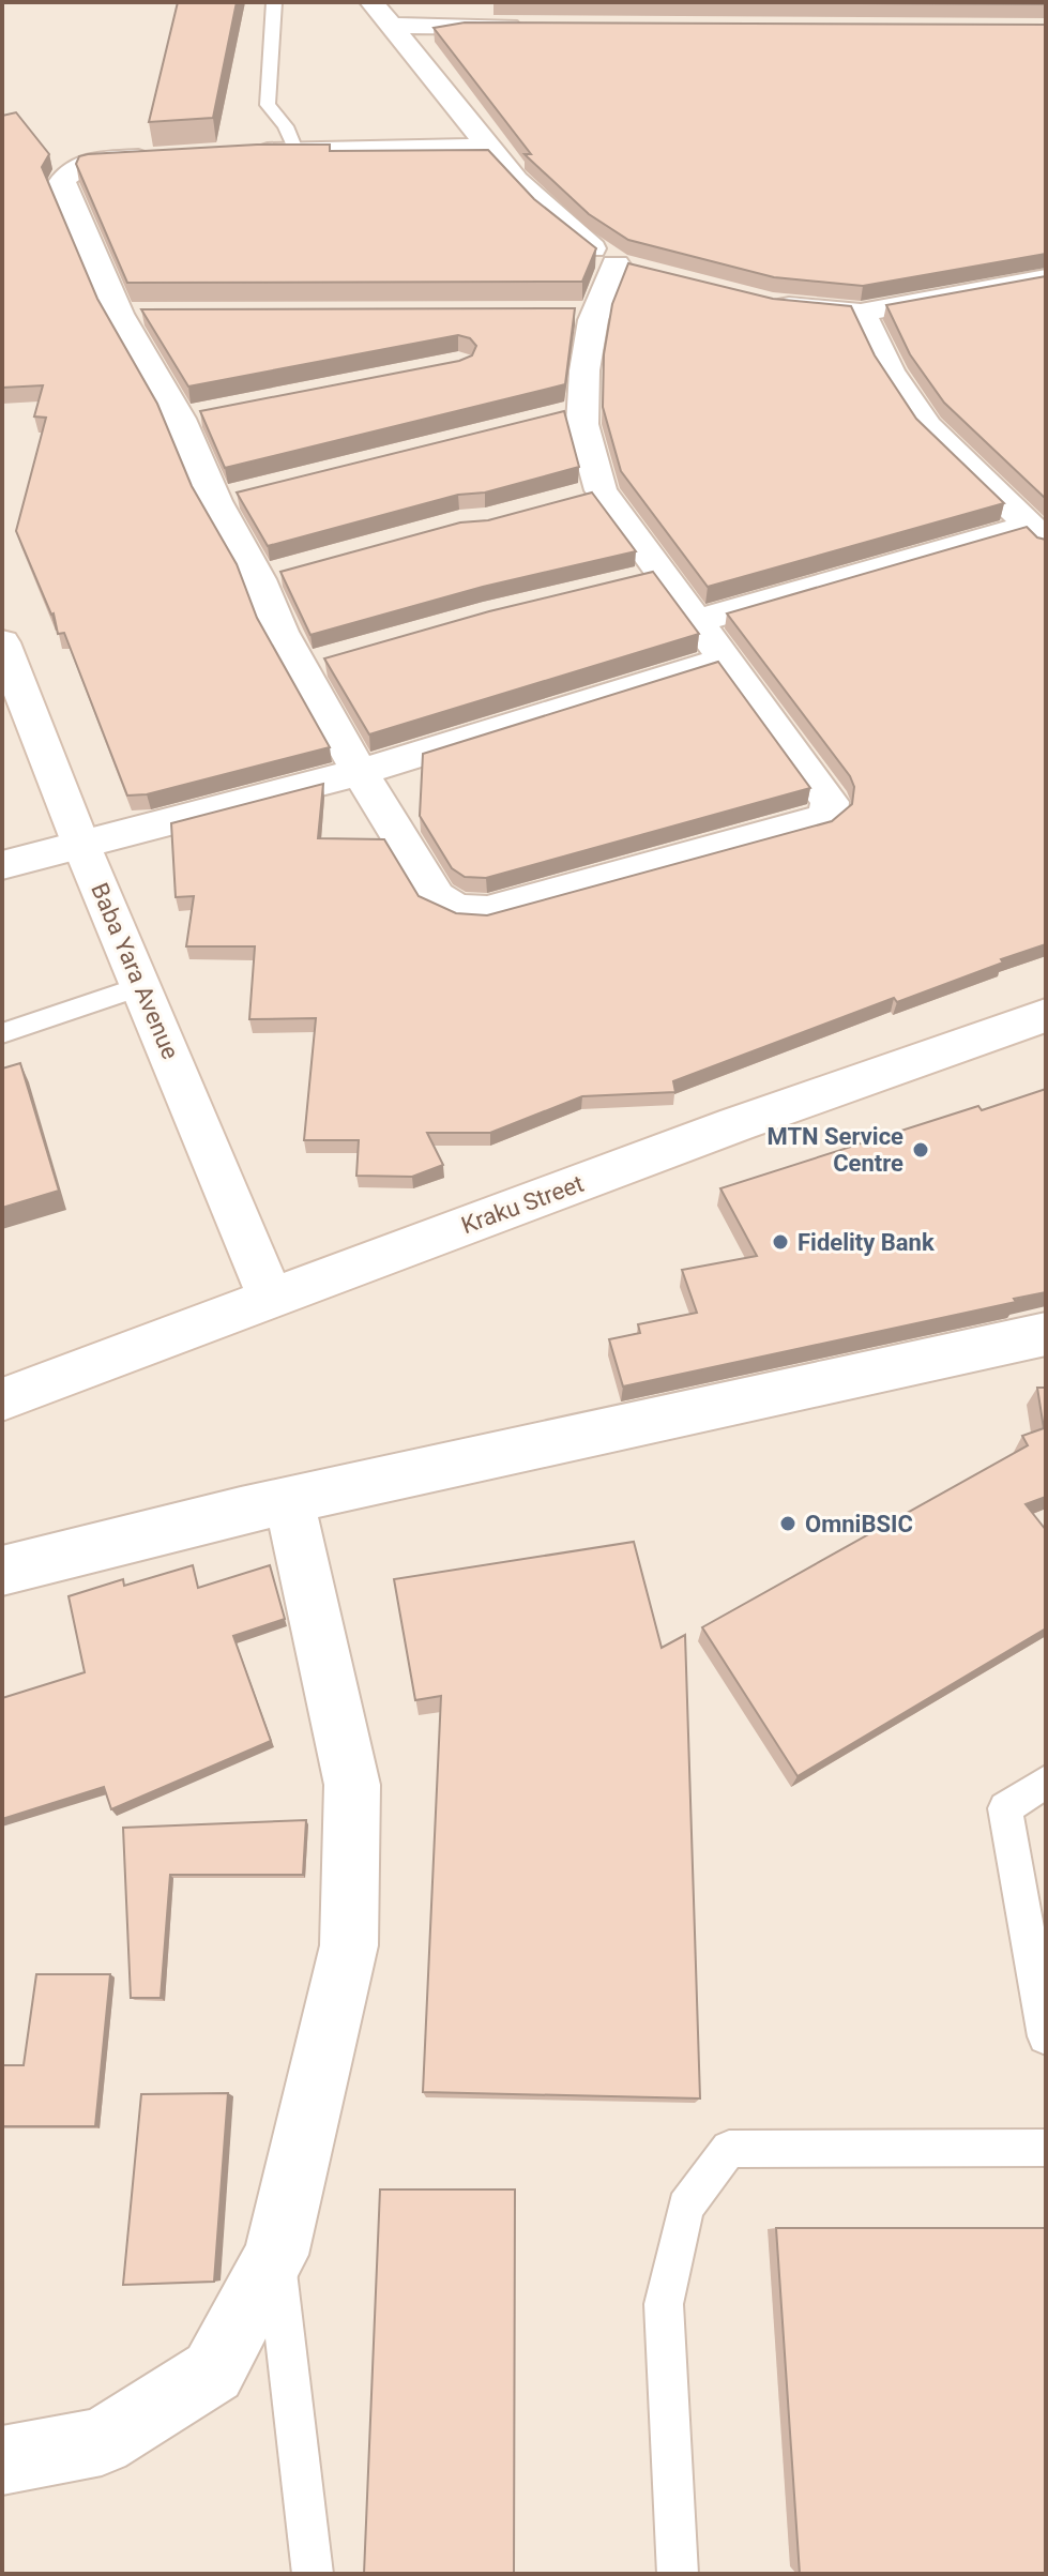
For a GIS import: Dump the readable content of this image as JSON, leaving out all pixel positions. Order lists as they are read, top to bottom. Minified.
{"streets":{"street":["Baba Yara Avenue","Kraku Street"]},"crossings":[["Baba Yara Avenue","Kraku Street"]],"places":["MTN Service Centre","Fidelity Bank","OmniBSIC"]}
